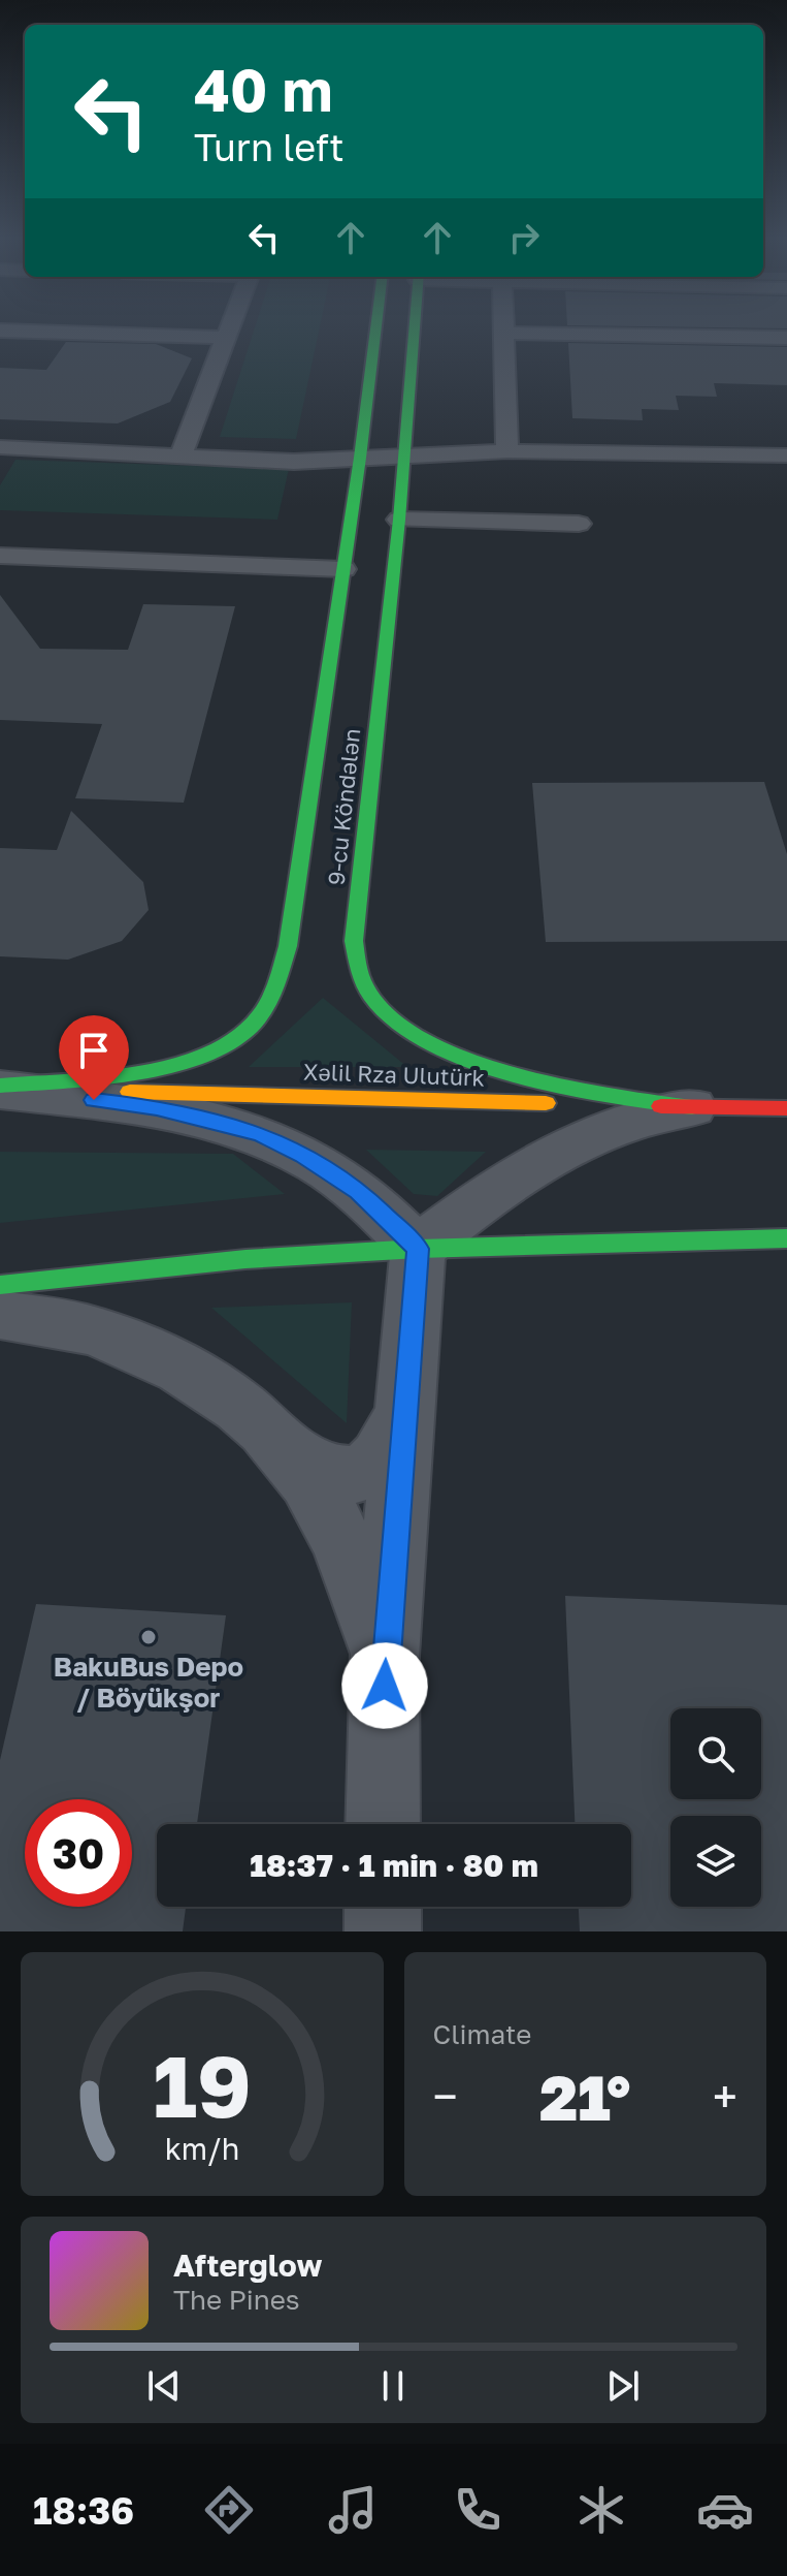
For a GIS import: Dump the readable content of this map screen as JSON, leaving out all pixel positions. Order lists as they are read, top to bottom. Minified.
{"streets":{"main road":["9-cu Köndələn","Xəlil Rza Ulutürk"]},"crossings":[["9-cu Köndələn","Xəlil Rza Ulutürk"]],"places":["BakuBus Depo / Böyükşor"],"page":{"turn":["40 m","Turn left"],"limit":"30","trip":"18:37 · 1 min · 80 m","tile":"Climate","heat":["−","21°","+"],"song":["Afterglow","The Pines"],"tabs":"18:36","gauge":["19","km/h"]}}
